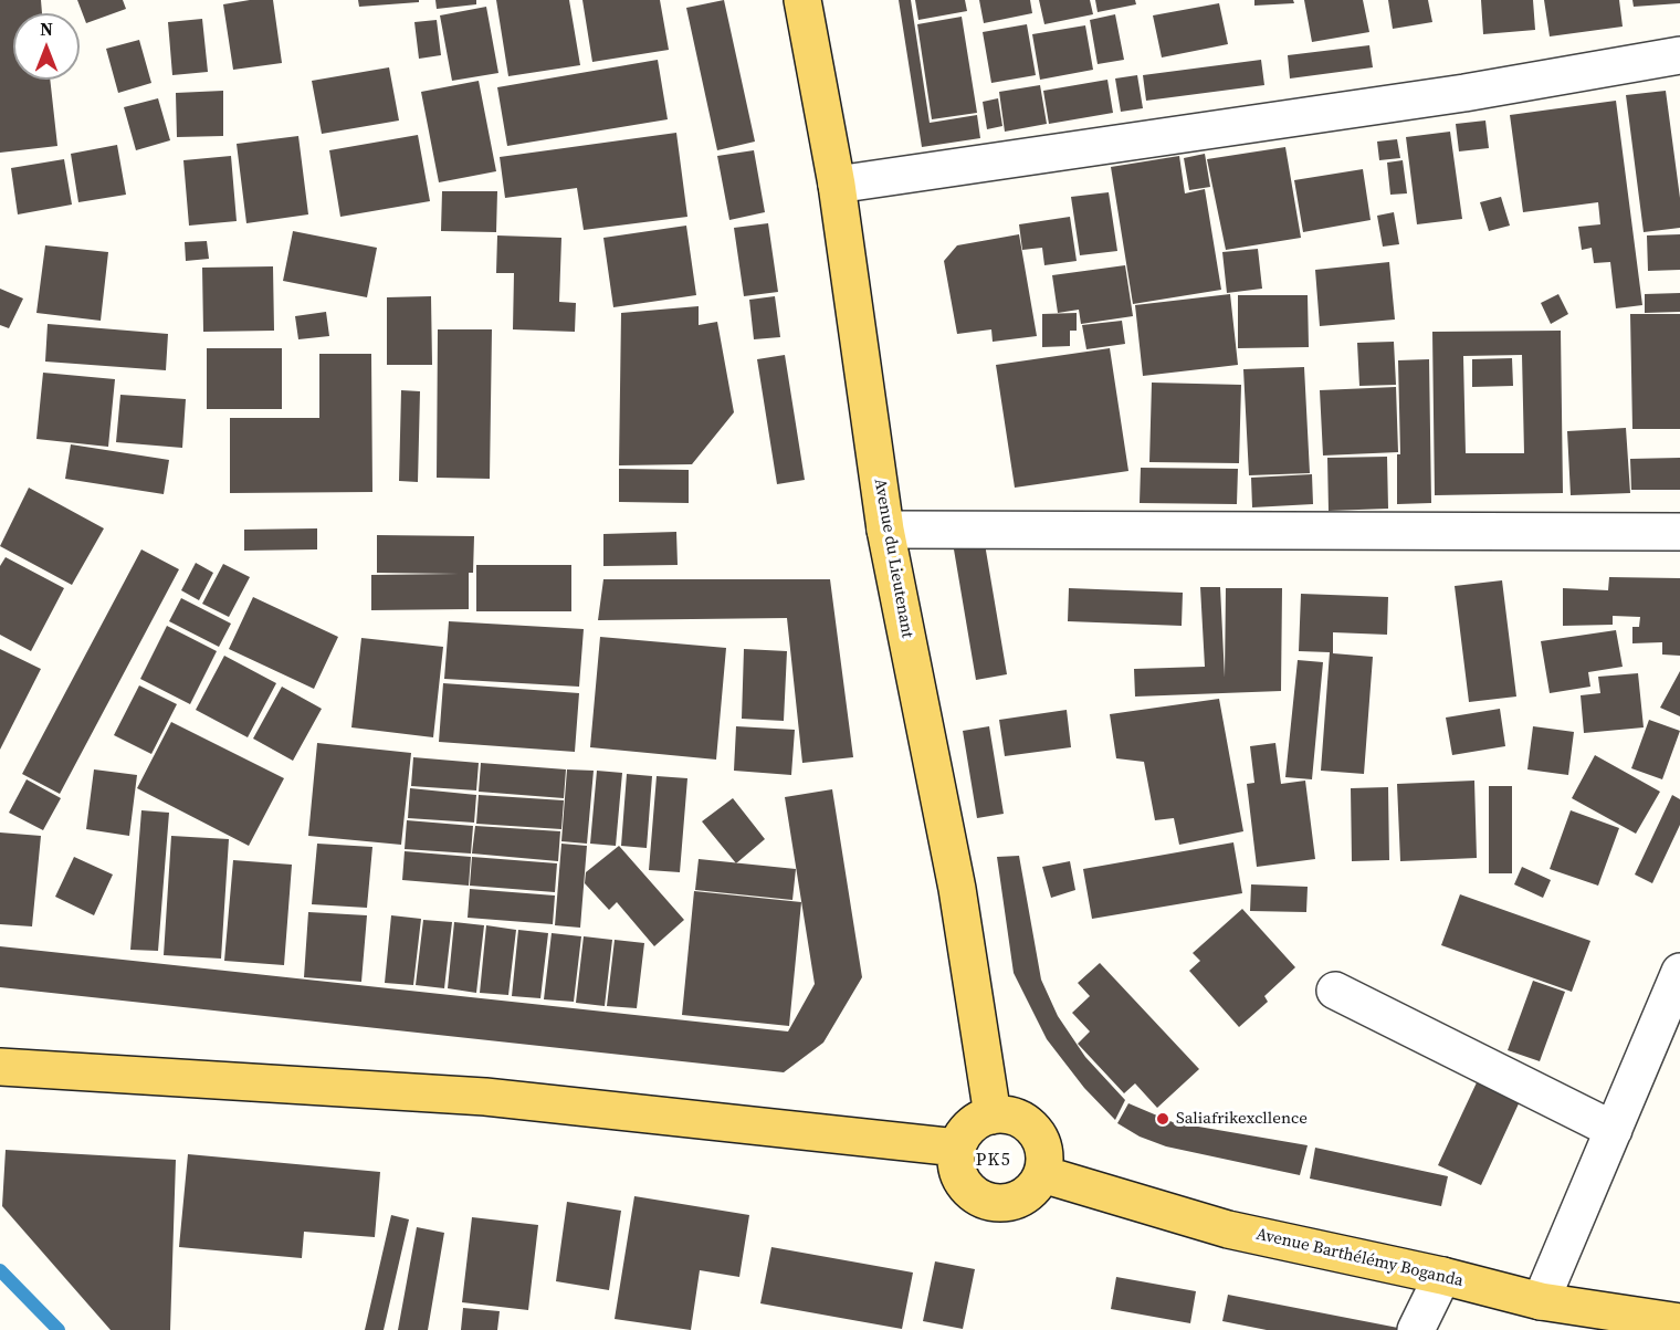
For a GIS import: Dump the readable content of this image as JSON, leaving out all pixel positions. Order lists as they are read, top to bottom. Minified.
{"streets":{"main road":["Avenue du Lieutenant","Avenue Barthélémy Boganda"]},"crossings":[["Avenue du Lieutenant","Avenue Barthélémy Boganda"]],"districts":["PK5"],"places":["Saliafrikexcllence"],"north":"top"}
